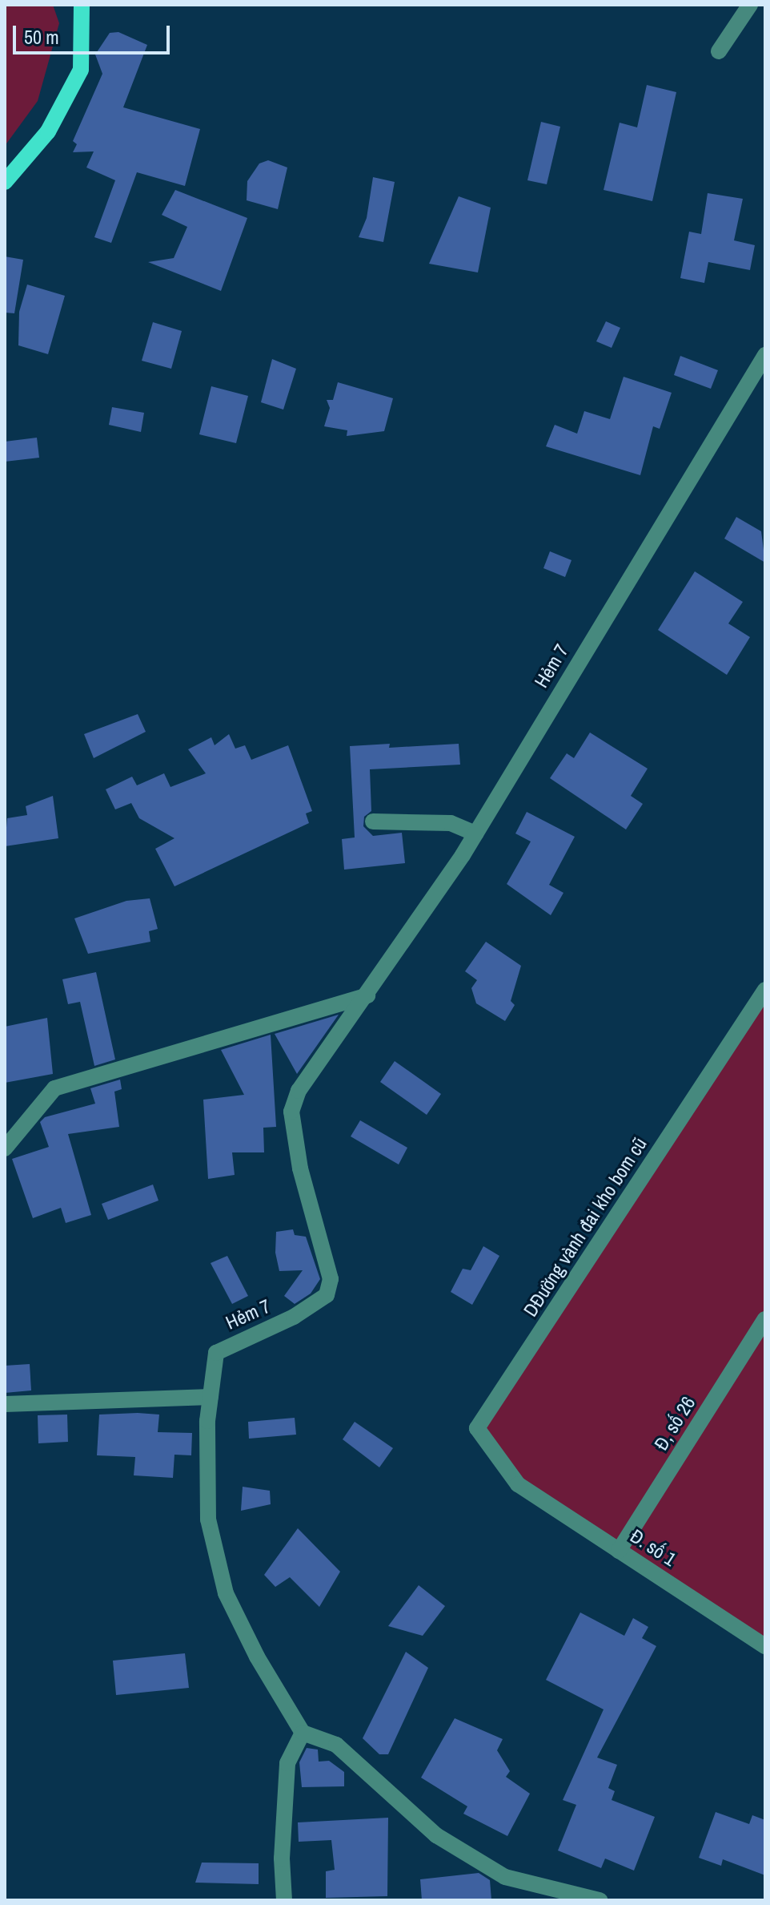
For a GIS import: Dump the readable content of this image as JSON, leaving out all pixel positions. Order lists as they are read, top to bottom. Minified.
{"streets":{"street":["Hẻm 7","DĐường vành đai kho bom cũ","Đ, số 26","Đ. số 1"]},"crossings":[["DĐường vành đai kho bom cũ","Đ. số 1"],["Đ, số 26","Đ. số 1"]],"scale_bar":"50 m"}
